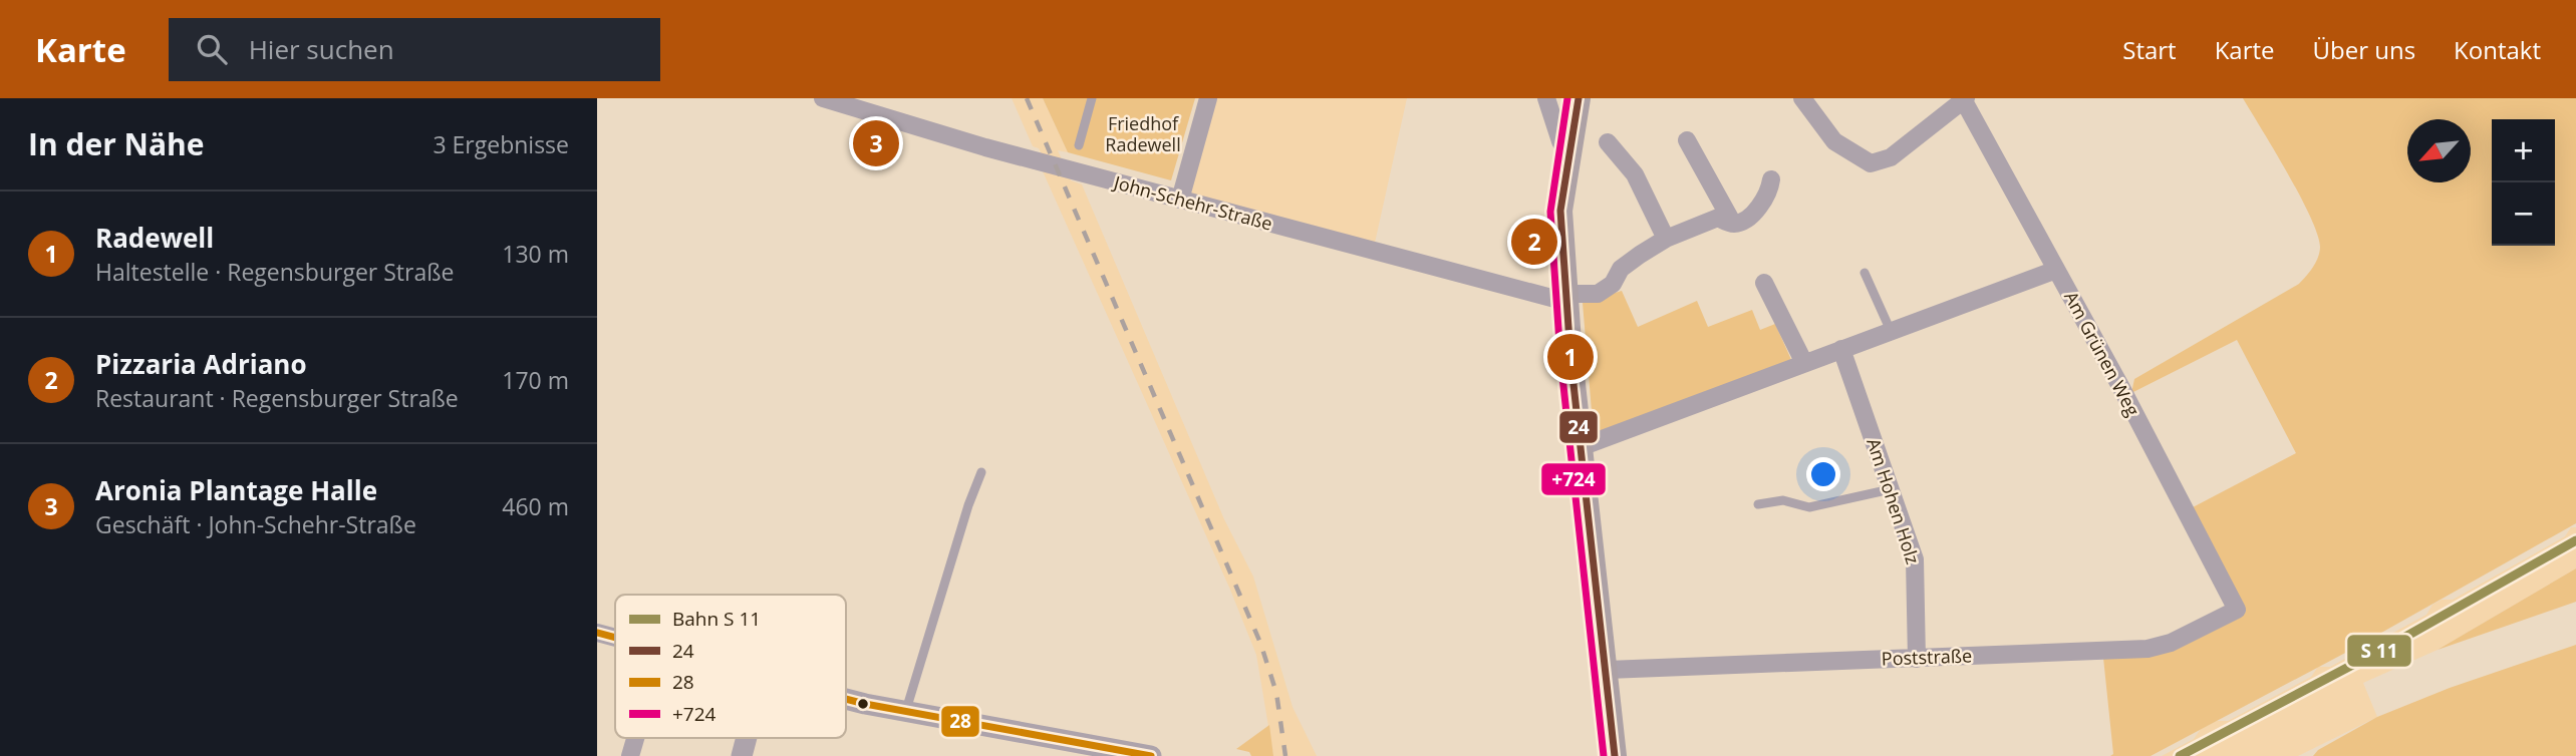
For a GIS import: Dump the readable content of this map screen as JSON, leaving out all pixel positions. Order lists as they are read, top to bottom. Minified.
{"streets":{"street":["John-Schehr-Straße","Am Grünen Weg","Am Hohen Holz","Poststraße"]},"crossings":[["Am Grünen Weg","Poststraße"],["Am Hohen Holz","Poststraße"]],"parks":["Friedhof Radewell"],"lines":["transit line 24","transit line +724","transit line 28"],"legend":["Bahn S 11","24","28","+724"],"north":"bottom left","page":{"header":"Karte","search":"Hier suchen","nav":["Start","Karte","Über uns","Kontakt"],"heading":["In der Nähe","3 Ergebnisse"],"pins":["3","2","1"],"map_buttons":["+","−"],"list":[{"mark":"1","name":"Radewell","note":"Haltestelle · Regensburger Straße","value":"130 m"},{"mark":"2","name":"Pizzaria Adriano","note":"Restaurant · Regensburger Straße","value":"170 m"},{"mark":"3","name":"Aronia Plantage Halle","note":"Geschäft · John-Schehr-Straße","value":"460 m"}]}}
